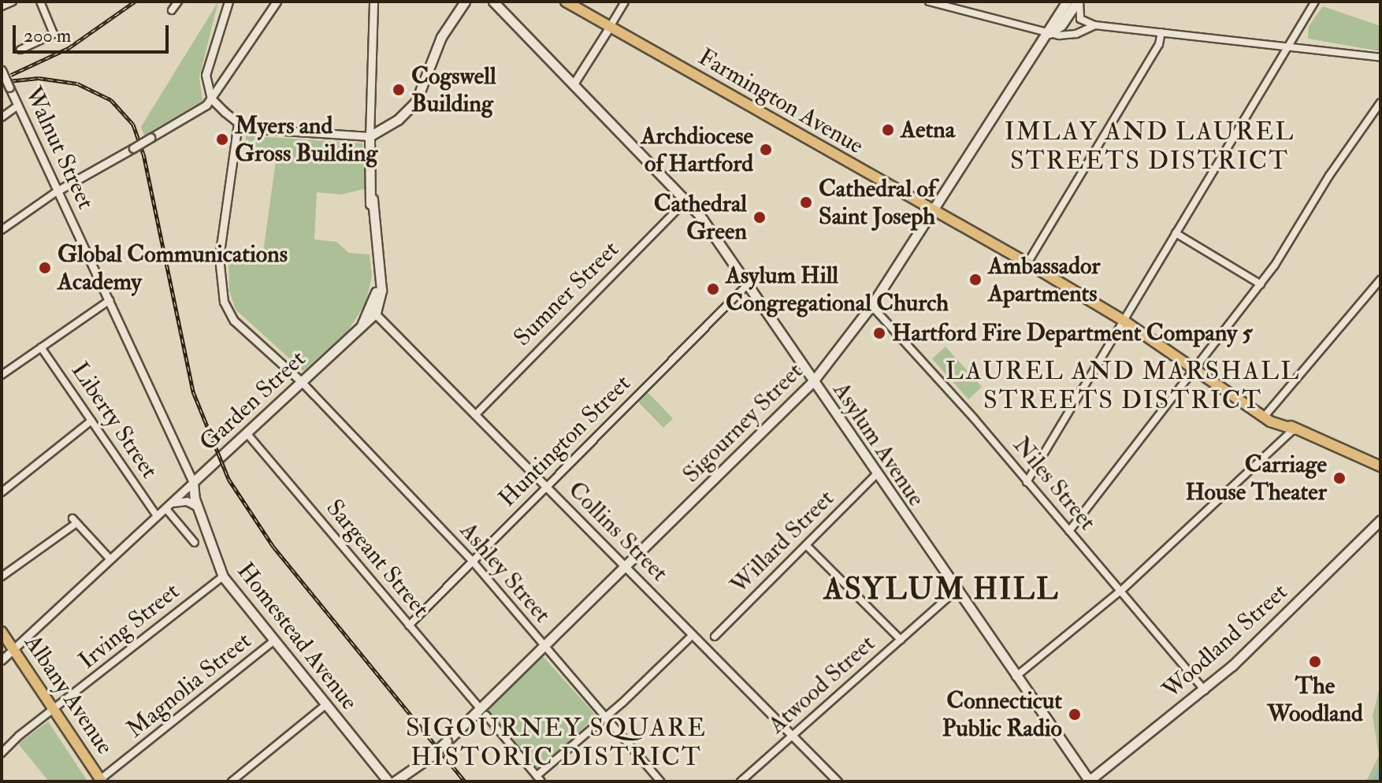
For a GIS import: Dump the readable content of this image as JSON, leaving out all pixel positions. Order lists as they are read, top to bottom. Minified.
{"streets":{"main road":["Farmington Avenue","Garden Street","Sigourney Street","Asylum Avenue","Homestead Avenue","Woodland Street","Albany Avenue"],"street":["Walnut Street","Sumner Street","Liberty Street","Huntington Street","Niles Street","Collins Street","Willard Street","Sargeant Street","Ashley Street","Irving Street","Atwood Street","Magnolia Street"]},"crossings":[["Farmington Avenue","Sigourney Street"],["Walnut Street","Garden Street"],["Walnut Street","Homestead Avenue"],["Sumner Street","Asylum Avenue"],["Sumner Street","Collins Street"],["Garden Street","Liberty Street"],["Garden Street","Collins Street"],["Garden Street","Sargeant Street"],["Garden Street","Ashley Street"],["Garden Street","Homestead Avenue"],["Garden Street","Albany Avenue"],["Sigourney Street","Asylum Avenue"],["Sigourney Street","Niles Street"],["Sigourney Street","Collins Street"],["Sigourney Street","Sargeant Street"],["Sigourney Street","Ashley Street"],["Huntington Street","Asylum Avenue"],["Huntington Street","Collins Street"],["Huntington Street","Sargeant Street"],["Huntington Street","Ashley Street"],["Asylum Avenue","Willard Street"],["Asylum Avenue","Woodland Street"],["Asylum Avenue","Atwood Street"],["Niles Street","Woodland Street"],["Collins Street","Atwood Street"],["Irving Street","Homestead Avenue"],["Irving Street","Albany Avenue"],["Homestead Avenue","Magnolia Street"],["Magnolia Street","Albany Avenue"]],"districts":["IMLAY AND LAUREL STREETS DISTRICT","LAUREL AND MARSHALL STREETS DISTRICT","ASYLUM HILL","SIGOURNEY SQUARE HISTORIC DISTRICT"],"places":["Cogswell Building","Aetna","Myers and Gross Building","Archdiocese of Hartford","Cathedral of Saint Joseph","Cathedral Green","Global Communications Academy","Ambassador Apartments","Asylum Hill Congregational Church","Hartford Fire Department Company 5","Carriage House Theater","The Woodland","Connecticut Public Radio"],"scale_bar":"200 m"}
